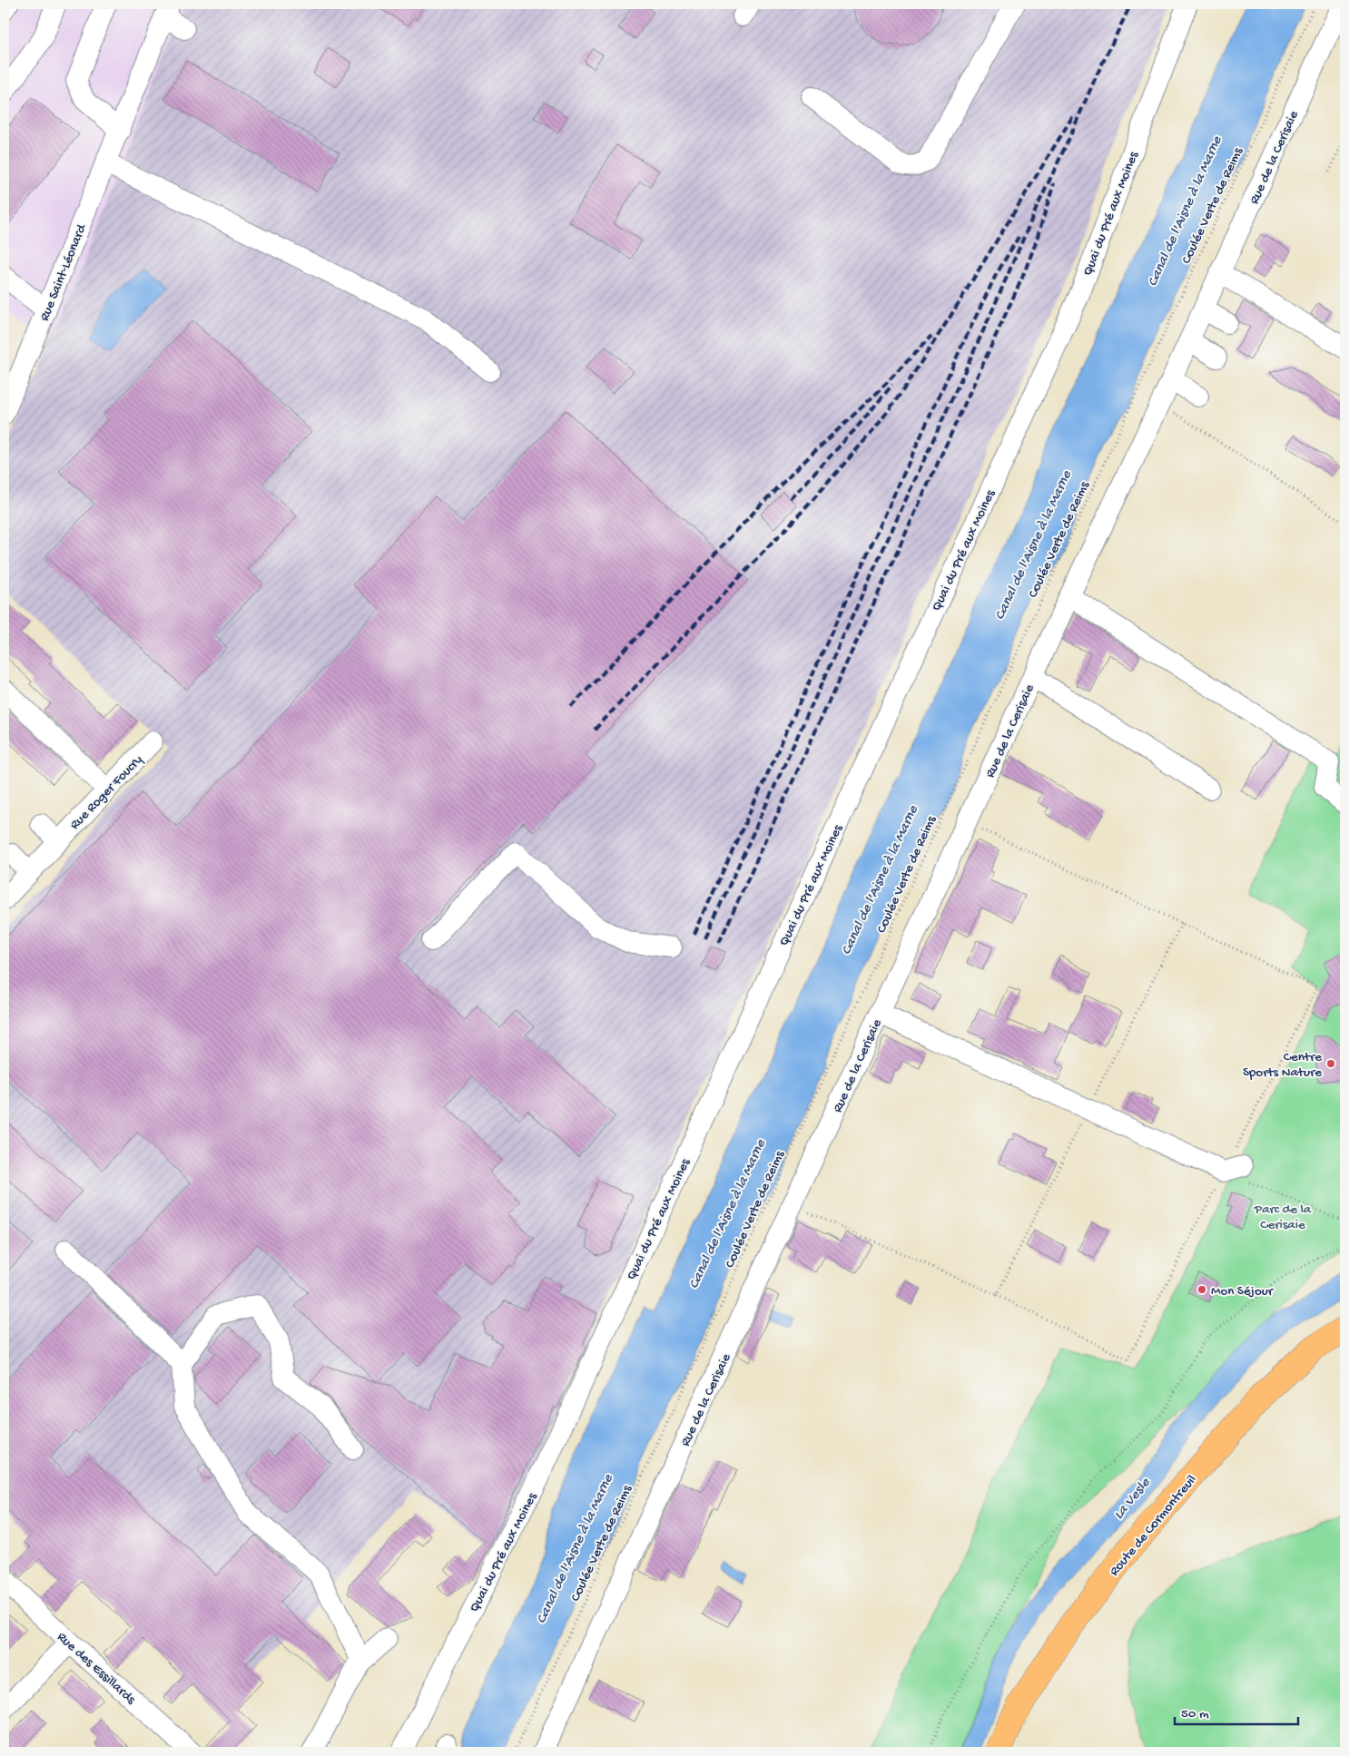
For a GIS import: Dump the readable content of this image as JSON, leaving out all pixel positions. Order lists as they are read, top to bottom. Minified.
{"streets":{"main road":["Route de Cormontreuil"],"street":["Rue de la Cerisaie","Quai du Pré aux Moines","Rue Saint-Léonard","Rue Roger Foucry","Rue des Essillards"],"path":["Coulée Verte de Reims"]},"water":["Canal de l'Aisne à la Marne","La Vesle"],"parks":["Parc de la Cerisaie"],"places":["Centre Sports Nature","Mon Séjour"],"scale_bar":"50 m"}
